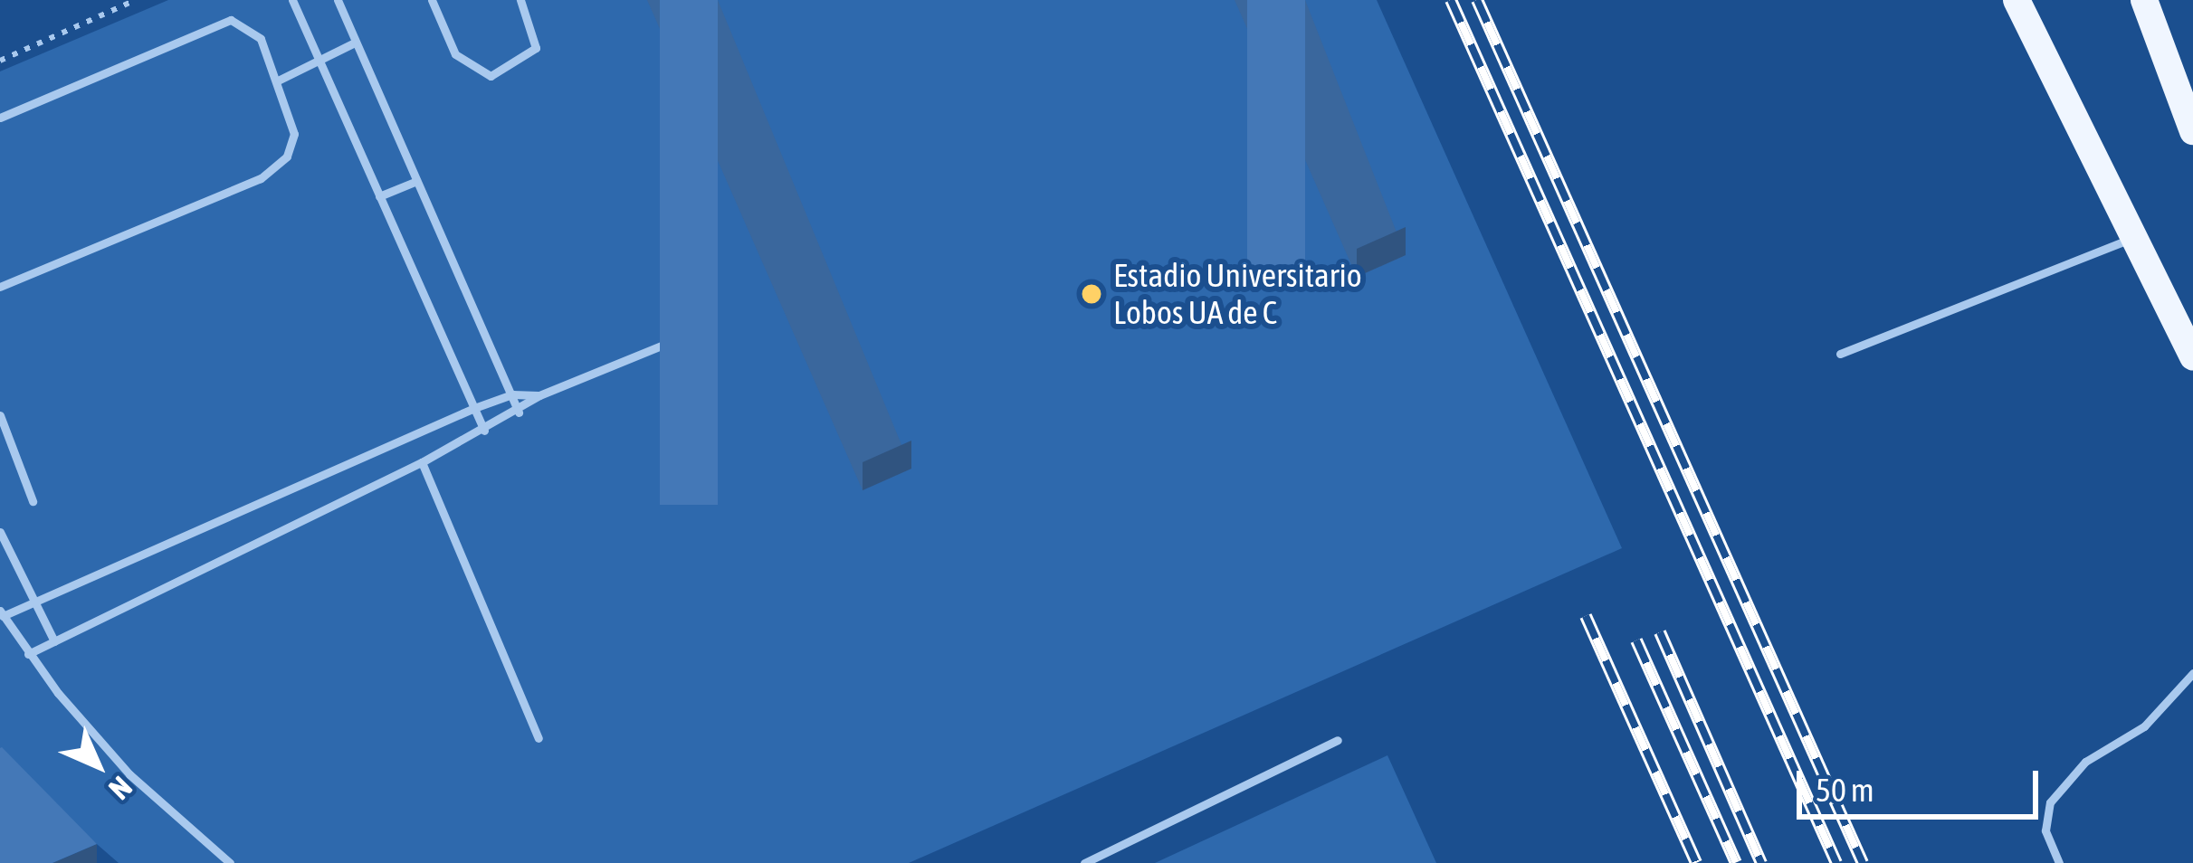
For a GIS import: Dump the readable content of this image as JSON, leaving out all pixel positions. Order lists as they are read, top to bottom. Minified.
{"places":["Estadio Universitario Lobos UA de C"],"scale_bar":"50 m","north":"bottom right"}
